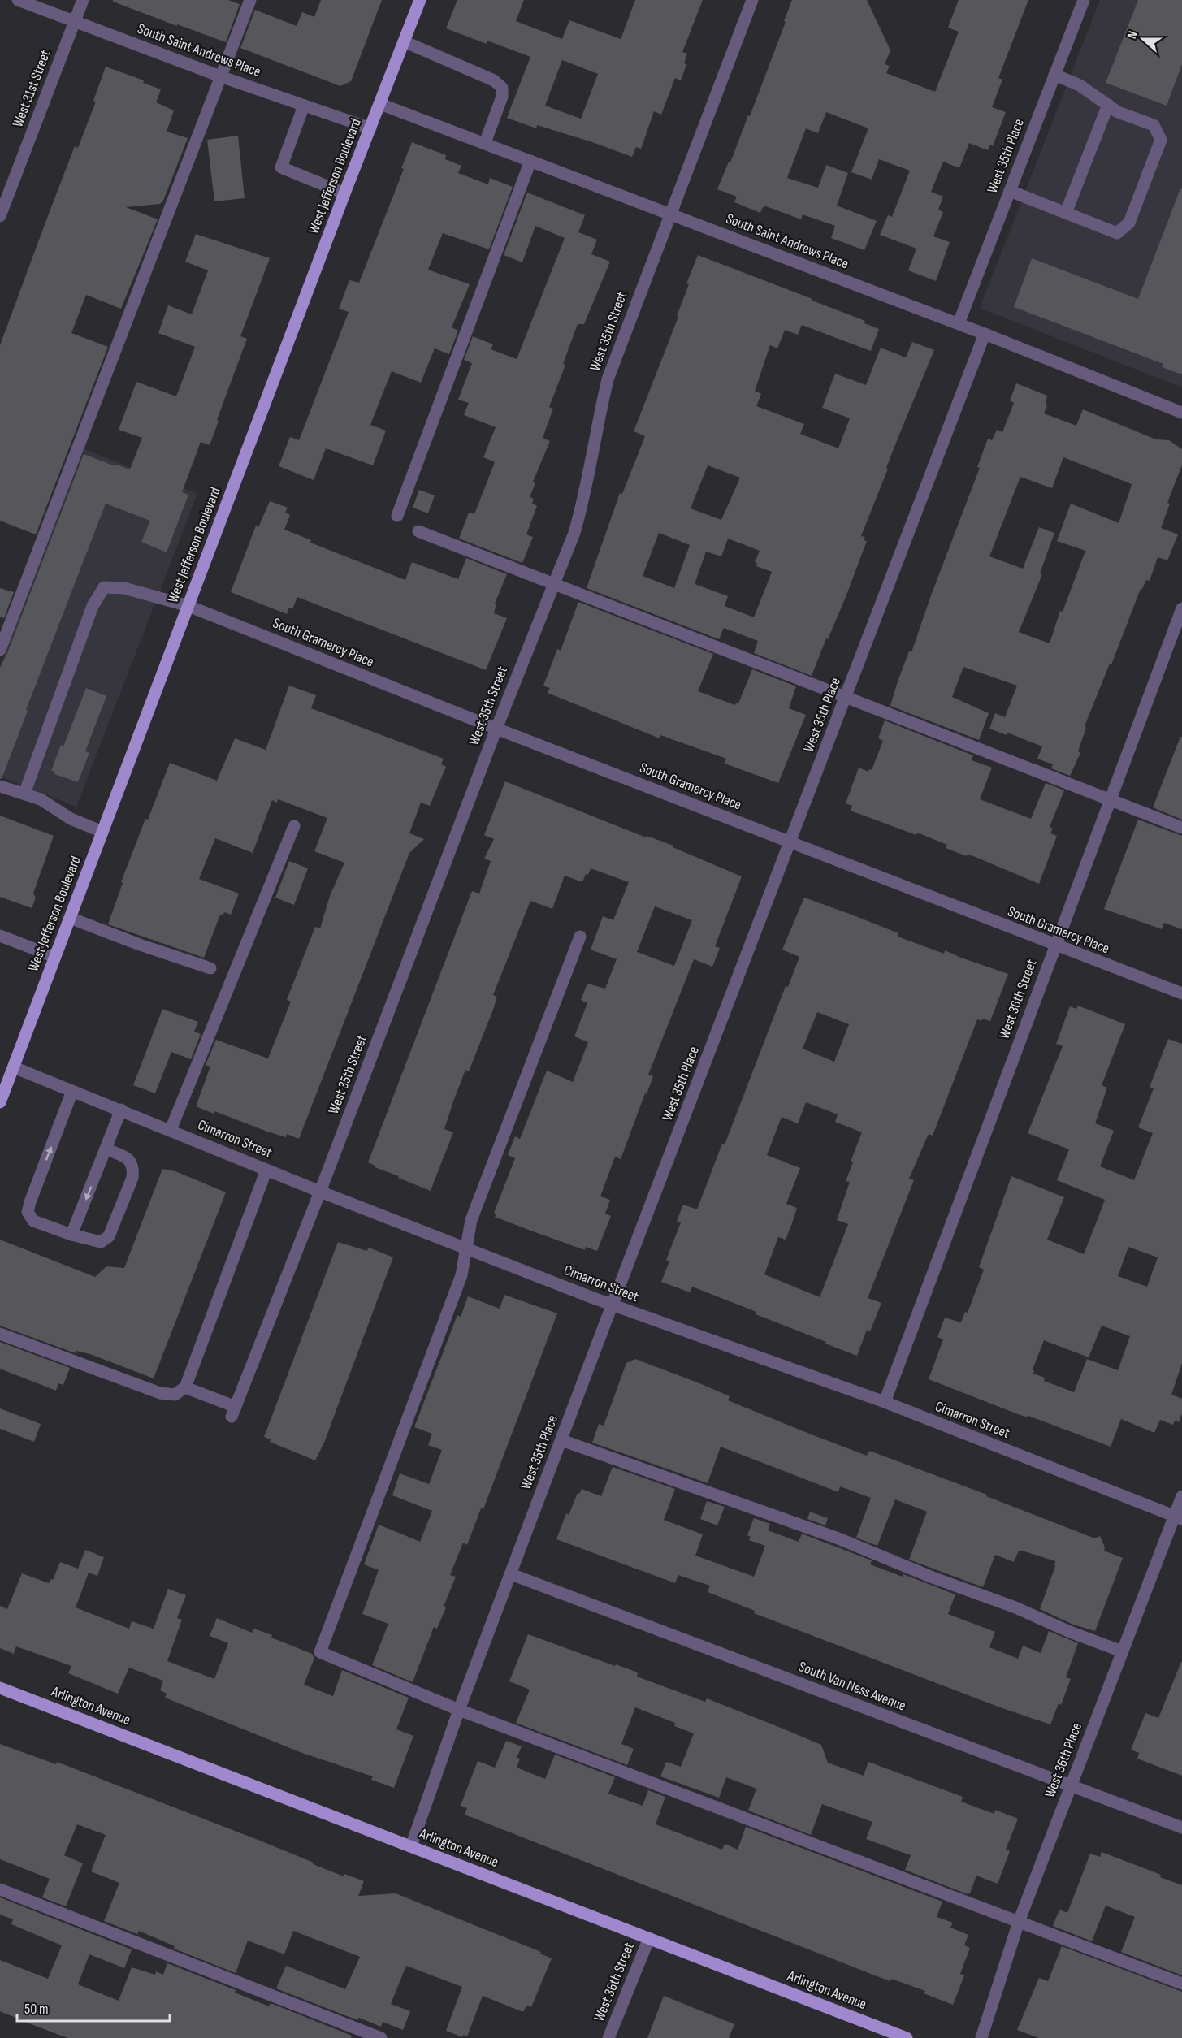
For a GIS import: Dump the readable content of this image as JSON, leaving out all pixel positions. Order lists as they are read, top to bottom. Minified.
{"streets":{"main road":["West Jefferson Boulevard","Arlington Avenue"],"street":["South Saint Andrews Place","West 31st Street","West 35th Place","West 35th Street","South Gramercy Place","West 36th Street","Cimarron Street","South Van Ness Avenue","West 36th Place"]},"crossings":[["South Saint Andrews Place","West 31st Street"],["South Saint Andrews Place","West 35th Place"],["South Saint Andrews Place","West Jefferson Boulevard"],["South Saint Andrews Place","West 35th Street"],["West 35th Place","South Gramercy Place"],["West 35th Place","Cimarron Street"],["West 35th Place","South Van Ness Avenue"],["West 35th Place","Arlington Avenue"],["West Jefferson Boulevard","South Gramercy Place"],["West Jefferson Boulevard","Cimarron Street"],["West 35th Street","South Gramercy Place"],["West 35th Street","Cimarron Street"],["South Gramercy Place","West 36th Street"],["West 36th Street","Cimarron Street"],["West 36th Street","Arlington Avenue"],["Cimarron Street","West 36th Place"],["South Van Ness Avenue","West 36th Place"]],"scale_bar":"50 m","north":"left"}
